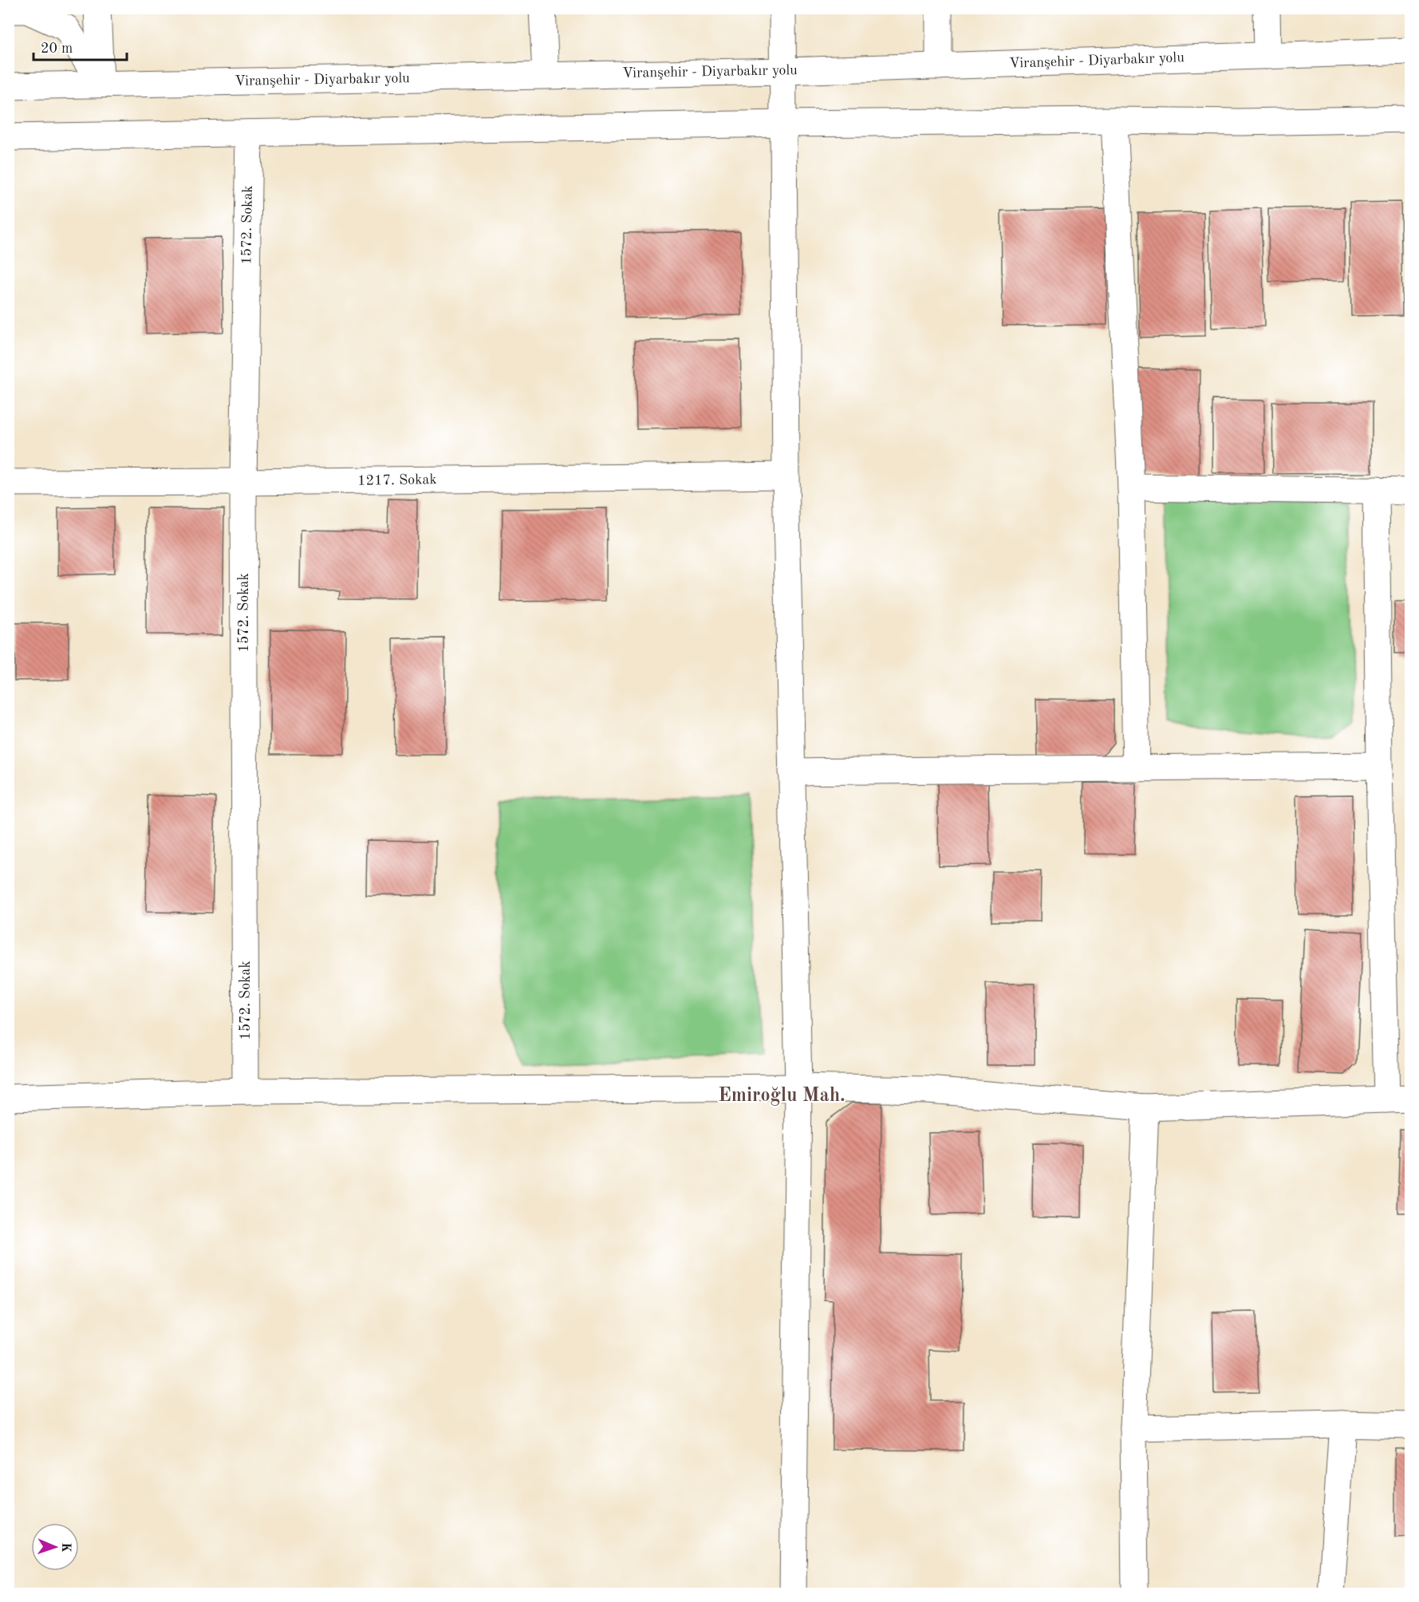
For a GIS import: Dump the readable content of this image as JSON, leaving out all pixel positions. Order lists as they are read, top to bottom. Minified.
{"streets":{"street":["Viranşehir - Diyarbakır yolu","1572. Sokak","1217. Sokak"]},"crossings":[["1572. Sokak","1217. Sokak"]],"districts":["Emiroğlu Mah."],"scale_bar":"20 m","north":"right"}
